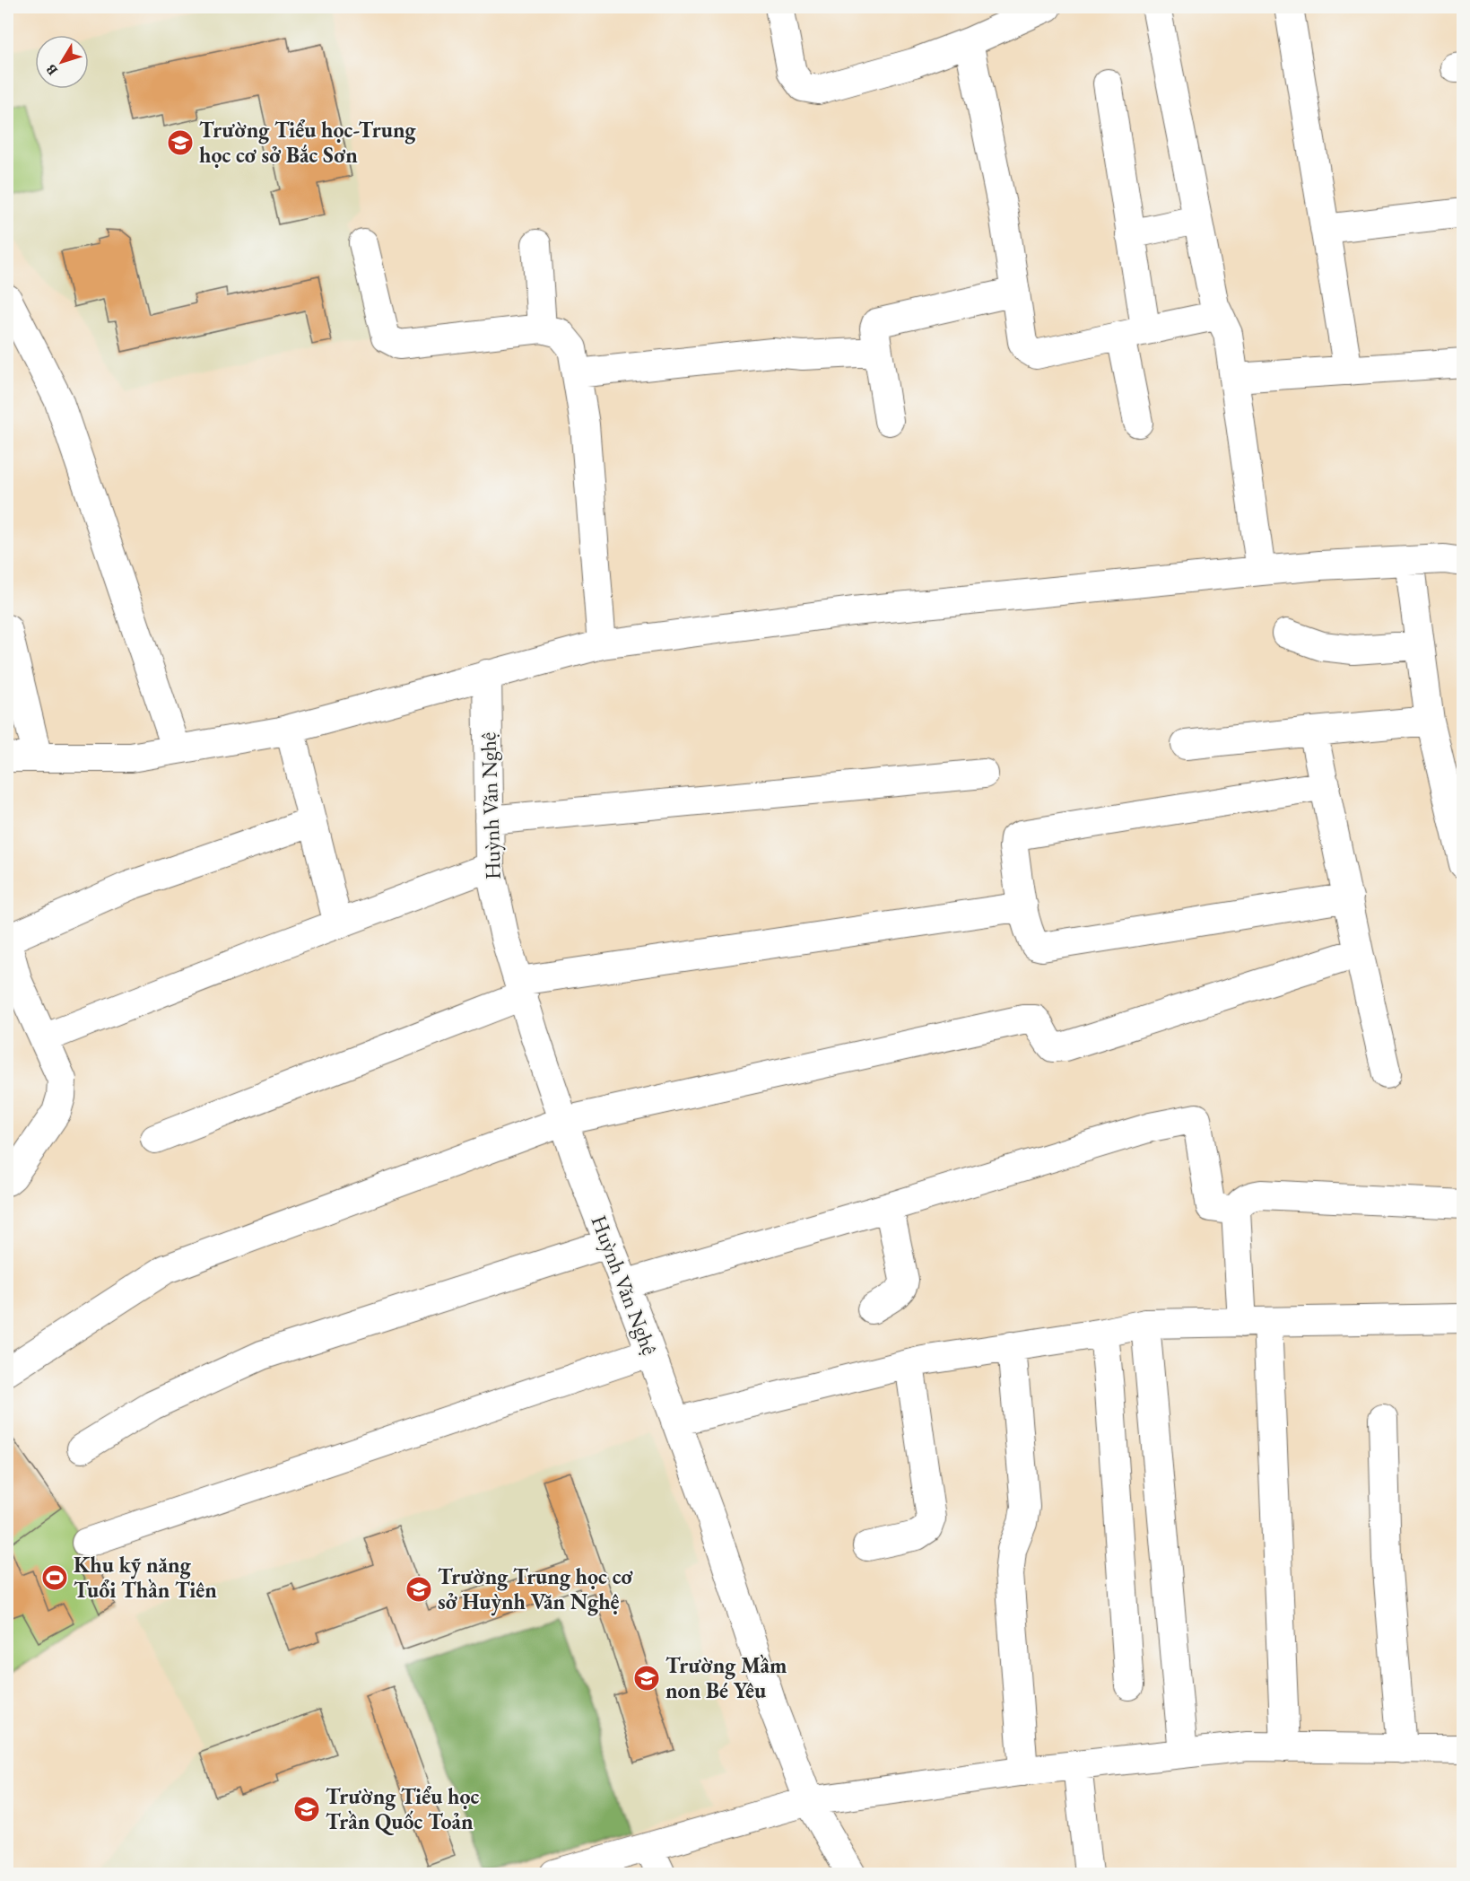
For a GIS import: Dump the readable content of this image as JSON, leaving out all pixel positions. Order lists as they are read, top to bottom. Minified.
{"streets":{"street":["Huỳnh Văn Nghệ"]},"places":{"school or university":["Trường Tiểu học-Trung học cơ sở Bắc Sơn","Trường Trung học cơ sở Huỳnh Văn Nghệ","Trường Mầm non Bé Yêu","Trường Tiểu học Trần Quốc Toản"],"sports":["Khu kỹ năng Tuổi Thần Tiên"]},"north":"bottom left"}
